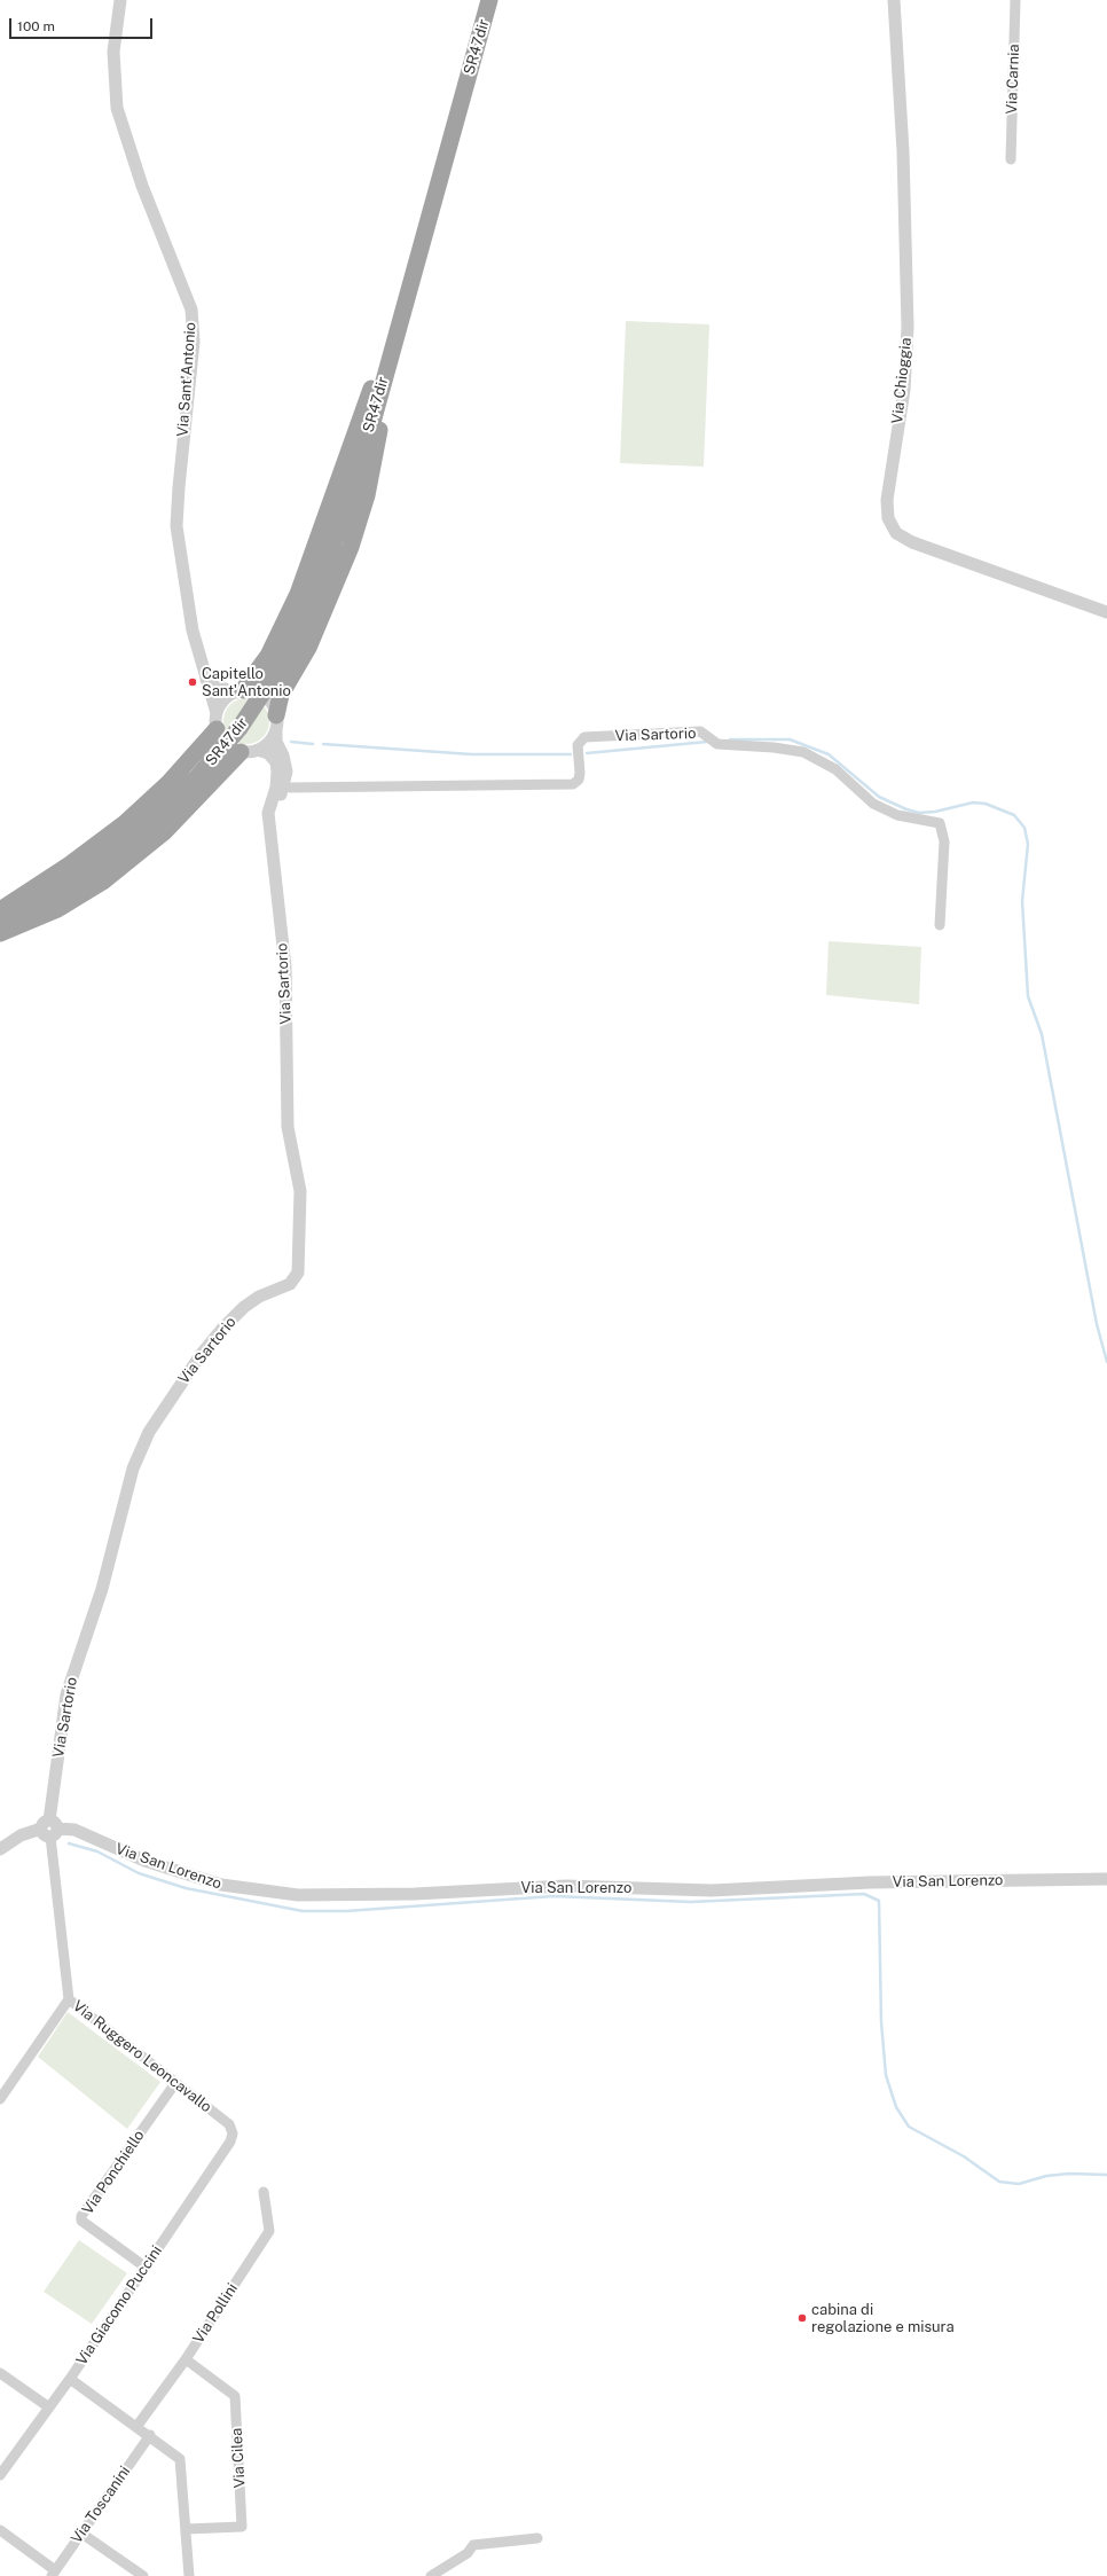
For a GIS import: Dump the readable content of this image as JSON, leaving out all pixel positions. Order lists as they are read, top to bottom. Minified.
{"streets":{"highway":["SR47dir"],"street":["Via Carnia","Via Sant'Antonio","Via Chioggia","Via Sartorio","Via San Lorenzo","Via Ruggero Leoncavallo","Via Ponchiello","Via Giacomo Puccini","Via Pollini","Via Cilea","Via Toscanini"]},"crossings":[["Via Sant'Antonio","Via Sartorio"],["Via Sartorio","Via San Lorenzo"],["Via Sartorio","Via Ruggero Leoncavallo"],["Via San Lorenzo","Via Ruggero Leoncavallo"],["Via Ruggero Leoncavallo","Via Ponchiello"],["Via Ruggero Leoncavallo","Via Giacomo Puccini"],["Via Ponchiello","Via Giacomo Puccini"],["Via Pollini","Via Cilea"]],"places":["Capitello Sant'Antonio","cabina di regolazione e misura"],"scale_bar":"100 m"}
